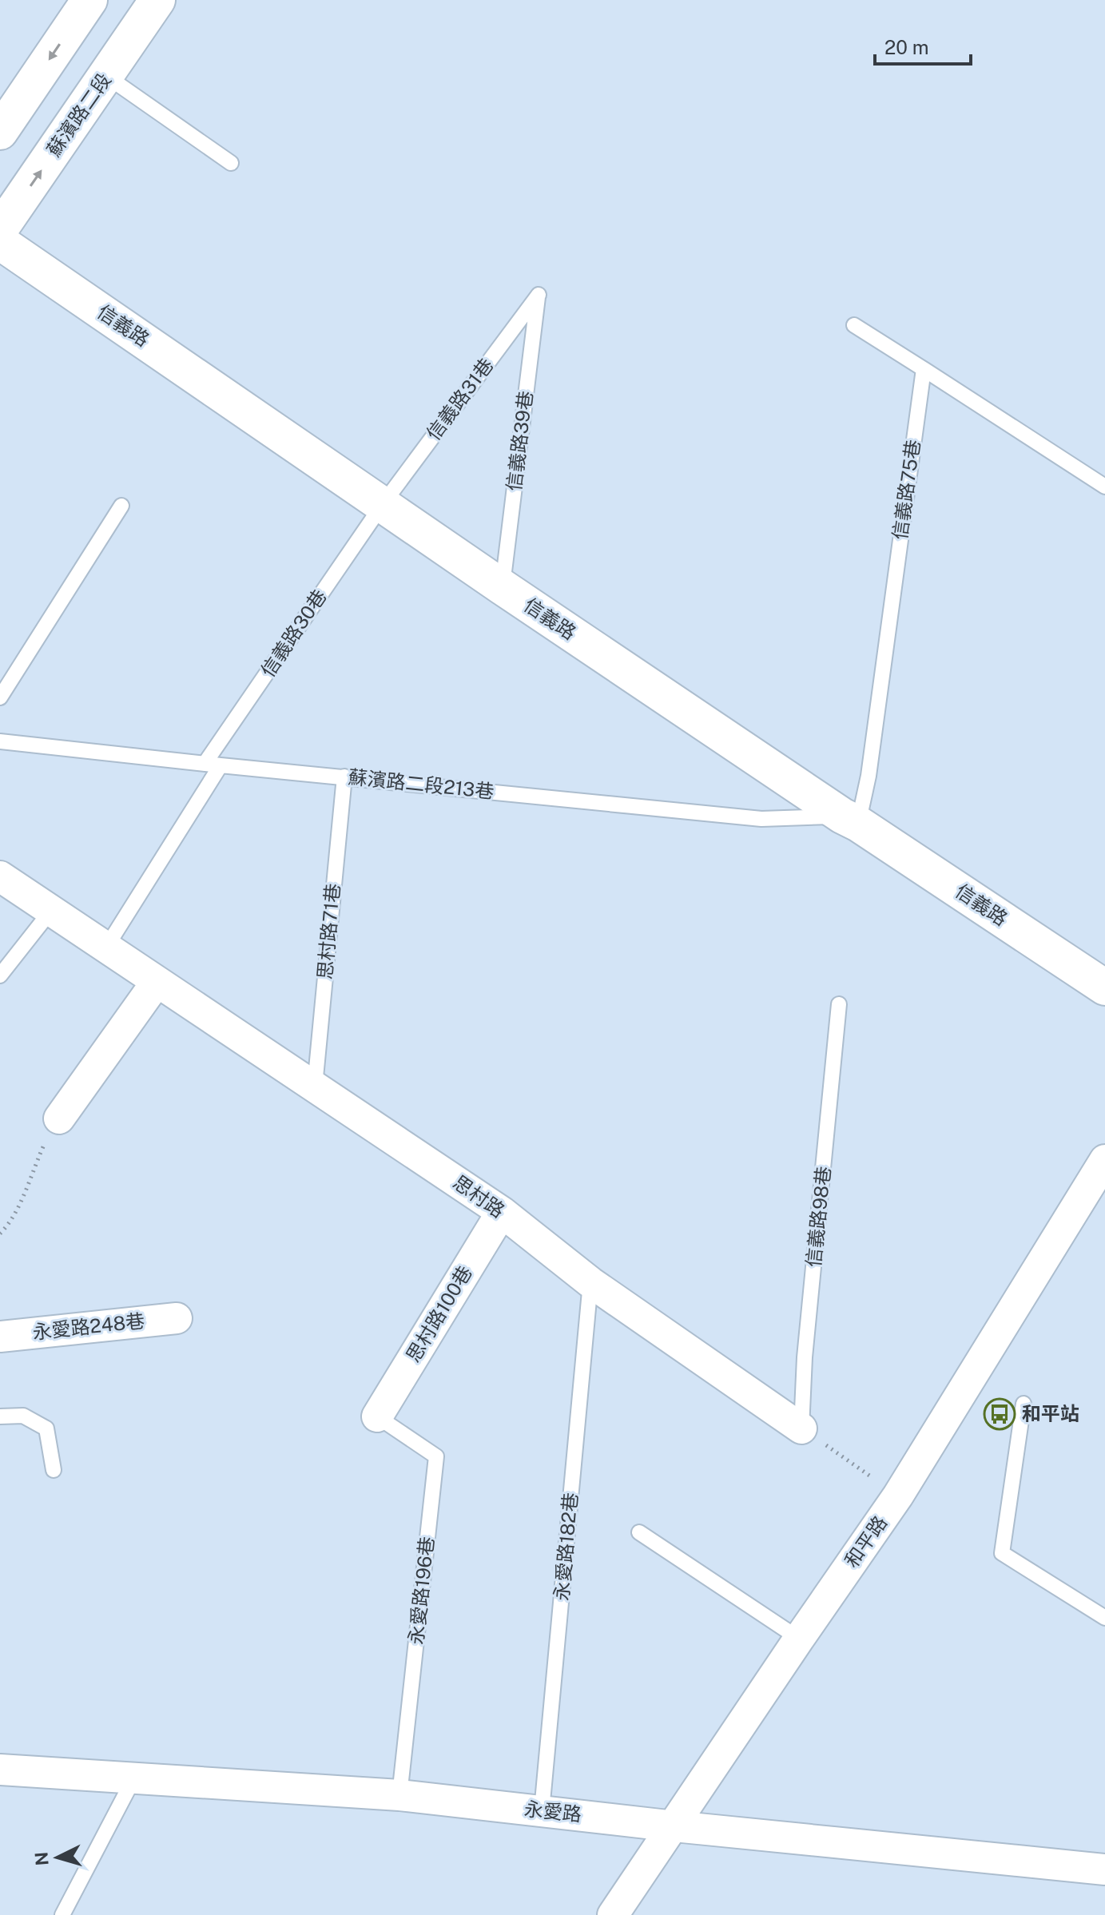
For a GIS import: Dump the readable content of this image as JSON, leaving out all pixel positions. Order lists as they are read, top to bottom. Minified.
{"streets":{"street":["蘇濱路二段","信義路","思村路","思村路100巷","永愛路248巷","和平路","永愛路"],"lane":["信義路31巷","信義路39巷","信義路75巷","信義路30巷","蘇濱路二段213巷","思村路71巷","信義路98巷","永愛路182巷","永愛路196巷"]},"crossings":[["信義路","信義路31巷"],["信義路","信義路39巷"],["信義路","信義路75巷"],["信義路","信義路30巷"],["信義路","蘇濱路二段213巷"],["信義路31巷","信義路39巷"],["信義路31巷","信義路30巷"],["信義路75巷","蘇濱路二段213巷"],["信義路30巷","蘇濱路二段213巷"],["蘇濱路二段213巷","思村路71巷"],["思村路71巷","思村路"],["思村路","信義路98巷"],["思村路","思村路100巷"],["思村路","永愛路182巷"],["思村路100巷","永愛路196巷"],["和平路","永愛路"],["永愛路182巷","永愛路"],["永愛路196巷","永愛路"]],"places":{"bus stop":["和平站"]},"scale_bar":"20 m","north":"left"}
